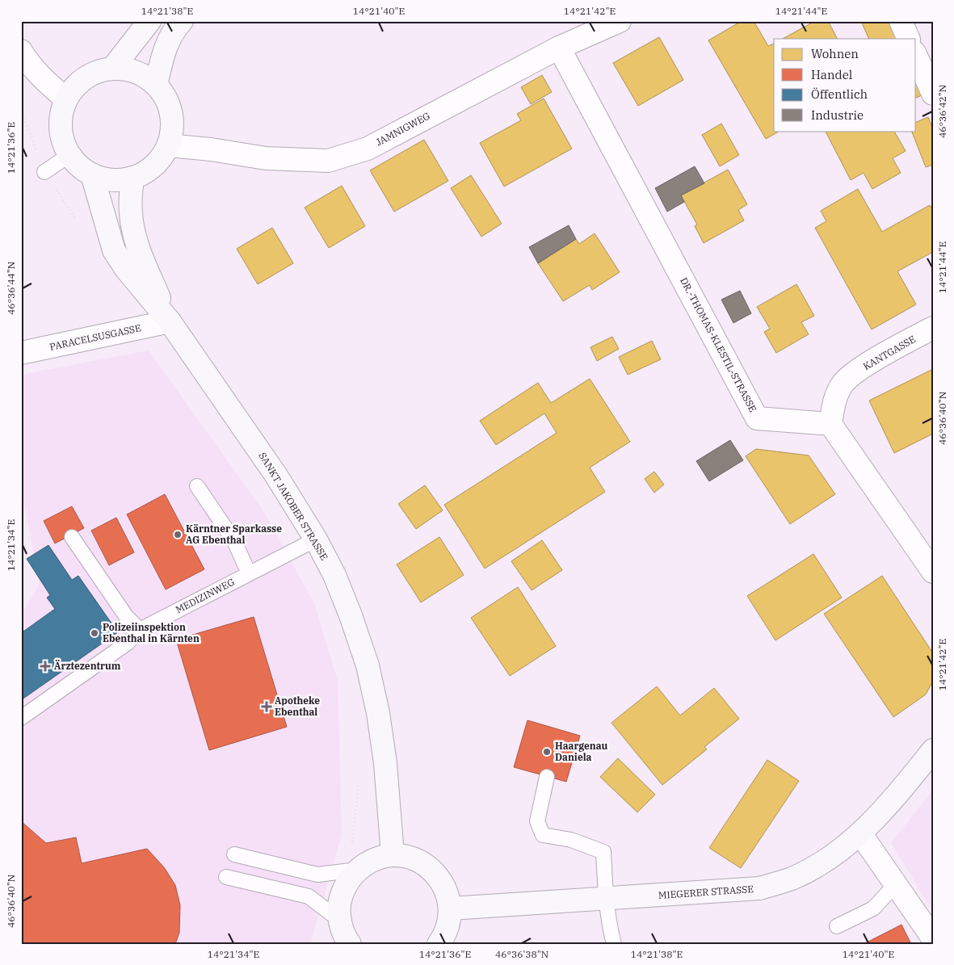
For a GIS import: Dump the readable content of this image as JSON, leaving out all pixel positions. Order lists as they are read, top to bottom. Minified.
{"streets":{"main road":["SANKT JAKOBER STRASSE","MIEGERER STRASSE"],"street":["JAMNIGWEG","PARACELSUSGASSE","DR.-THOMAS-KLESTIL-STRASSE","KANTGASSE"],"lane":["MEDIZINWEG"]},"crossings":[["JAMNIGWEG","DR.-THOMAS-KLESTIL-STRASSE"],["JAMNIGWEG","SANKT JAKOBER STRASSE"],["PARACELSUSGASSE","SANKT JAKOBER STRASSE"],["DR.-THOMAS-KLESTIL-STRASSE","KANTGASSE"],["SANKT JAKOBER STRASSE","MEDIZINWEG"]],"places":{"other":["Kärntner Sparkasse AG Ebenthal","Polizeiinspektion Ebenthal in Kärnten","Haargenau Daniela"],"health":["Ärztezentrum","Apotheke Ebenthal"]},"legend":["Wohnen","Handel","Öffentlich","Industrie"],"coordinates":["14°21'38\"E","14°21'40\"E","14°21'42\"E","14°21'44\"E","46°36'42\"N","14°21'36\"E","46°36'44\"N","46°36'40\"N","14°21'34\"E","46°36'38\"N"]}
